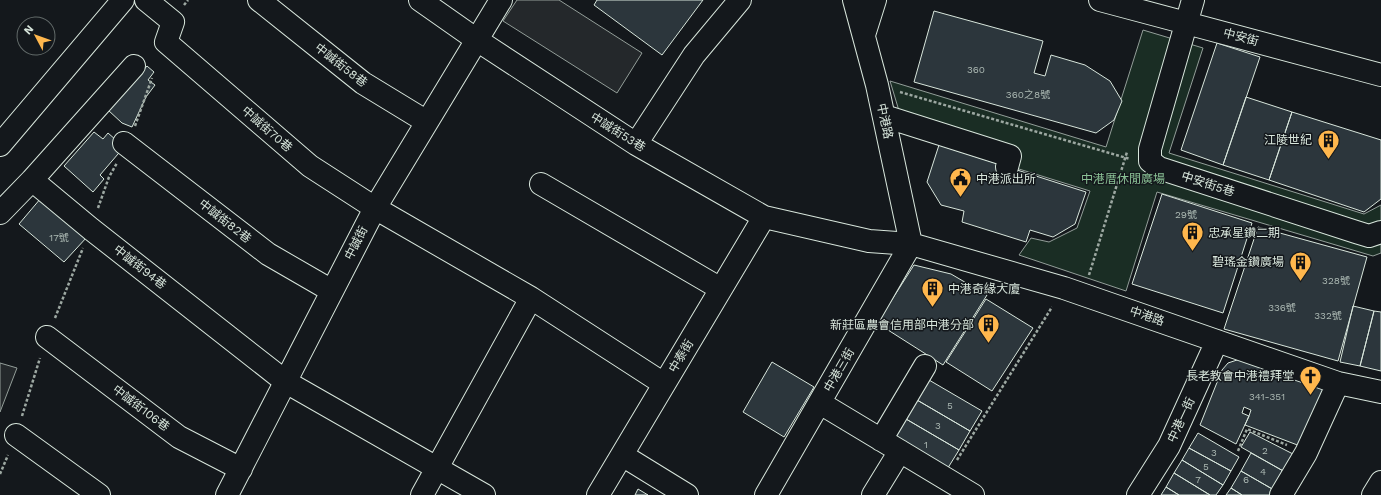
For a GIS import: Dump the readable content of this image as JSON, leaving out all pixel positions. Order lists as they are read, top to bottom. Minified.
{"streets":{"street":["中安街","中誠街58巷","中港路","中誠街70巷","中誠街53巷","中安街5巷","中誠街82巷","中誠街","中誠街94巷","中泰街","中港三街","中誠街106巷","中港一街"]},"crossings":[["中安街","中安街5巷"],["中誠街58巷","中誠街"],["中港路","中誠街53巷"],["中港路","中泰街"],["中港路","中港三街"],["中港路","中港一街"],["中誠街70巷","中誠街"],["中誠街70巷","中泰街"],["中誠街53巷","中誠街"],["中誠街53巷","中泰街"],["中誠街82巷","中誠街"],["中誠街","中誠街94巷"],["中誠街","中誠街106巷"]],"parks":["中港厝休閒廣場"],"places":{"building":["江陵世紀","忠承星鑽二期","碧瑤金鑽廣場","中港奇緣大廈","新莊區農會信用部中港分部"],"public building":["中港派出所"],"church":["長老教會中港禮拜堂"]},"house_numbers":["360","360之8號","29號","17號","328號","336號","332號","341-351","5","3","1","2","3","5","4","7","6"],"north":"top left"}
